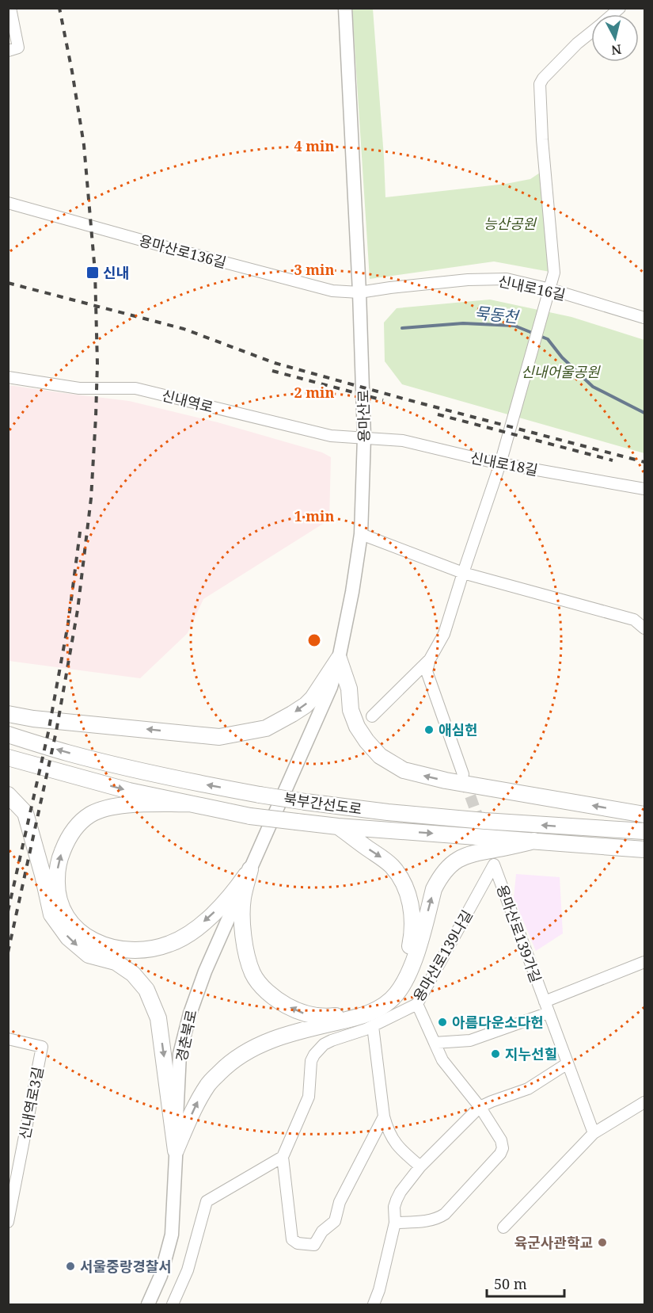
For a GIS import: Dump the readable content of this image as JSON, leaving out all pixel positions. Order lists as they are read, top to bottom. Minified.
{"streets":{"highway":["북부간선도로"],"main road":["용마산로","경춘북로"],"street":["용마산로136길","신내로16길","신내역로","신내로18길","용마산로139가길","용마산로139나길","신내역로3길"]},"crossings":[["용마산로136길","신내로16길"],["용마산로136길","용마산로"],["신내로16길","용마산로"],["신내역로","용마산로"],["신내역로","신내로18길"],["용마산로","신내로18길"],["용마산로","경춘북로"],["용마산로139가길","용마산로139나길"]],"water":["묵동천"],"parks":["능산공원","신내어울공원"],"places":{"transit":["신내"],"other":["애심헌","아름다운소다헌","지누선힐","육군사관학교","서울중랑경찰서"]},"scale_bar":"50 m","north":"bottom","rings":["4 min","3 min","2 min","1 min"]}
